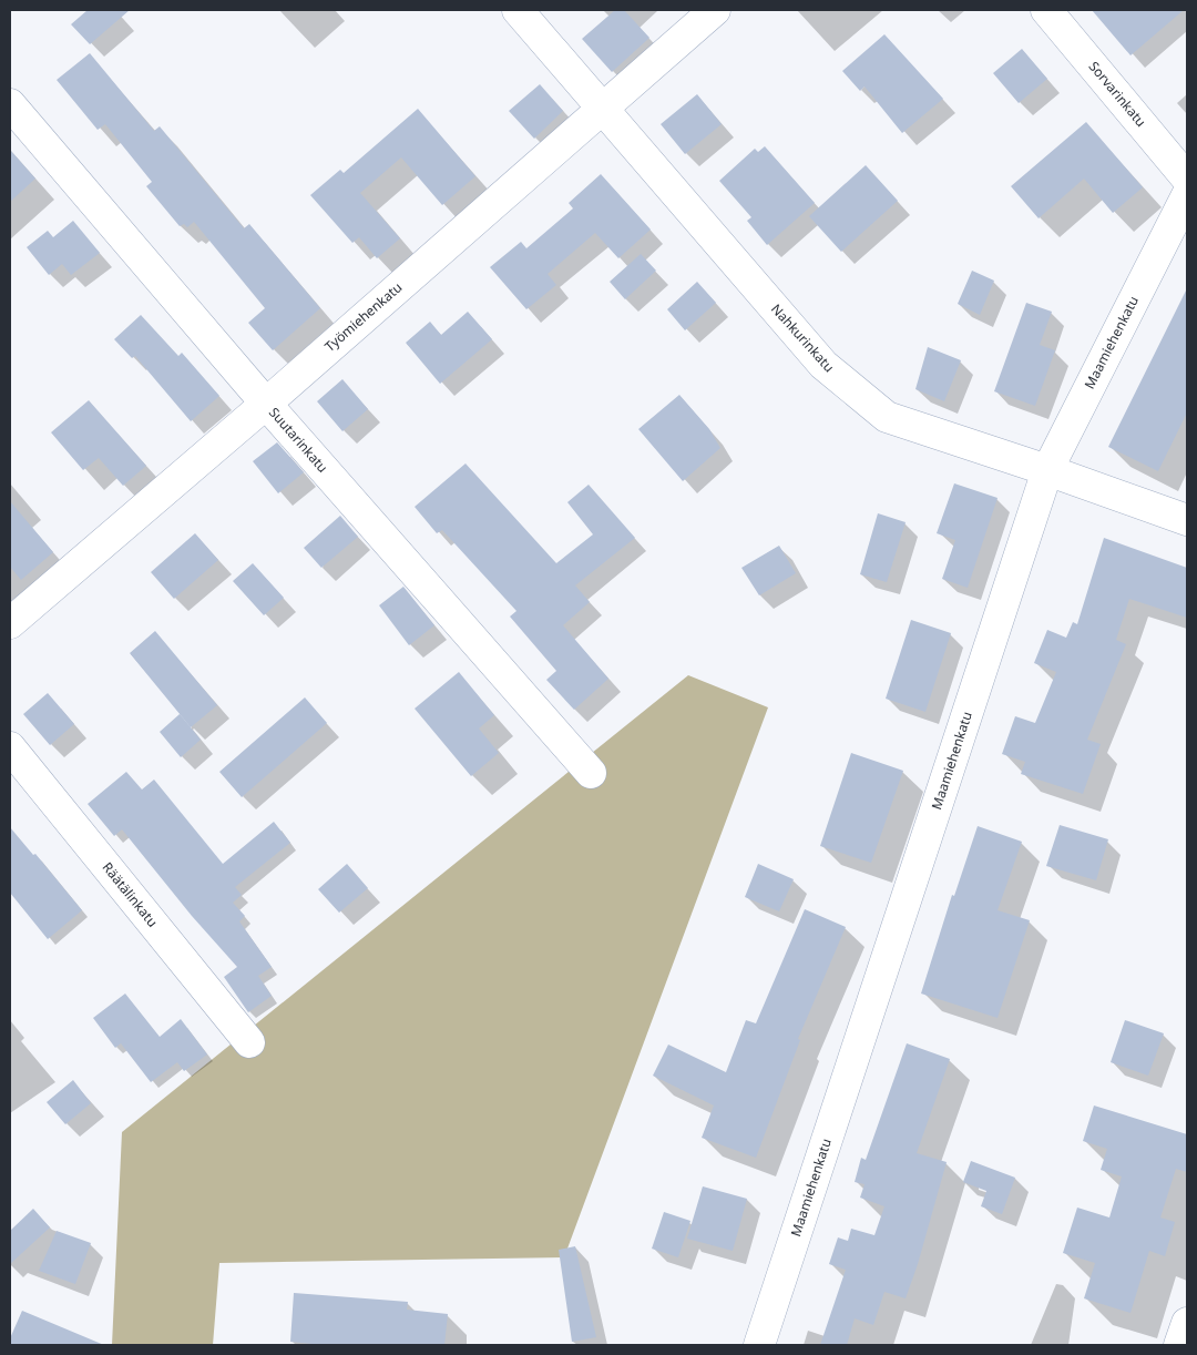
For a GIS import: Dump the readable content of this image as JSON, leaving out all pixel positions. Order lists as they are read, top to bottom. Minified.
{"streets":{"street":["Sorvarinkatu","Työmiehenkatu","Nahkurinkatu","Maamiehenkatu","Suutarinkatu","Räätälinkatu"]},"crossings":[["Työmiehenkatu","Nahkurinkatu"],["Työmiehenkatu","Suutarinkatu"],["Nahkurinkatu","Maamiehenkatu"]]}
